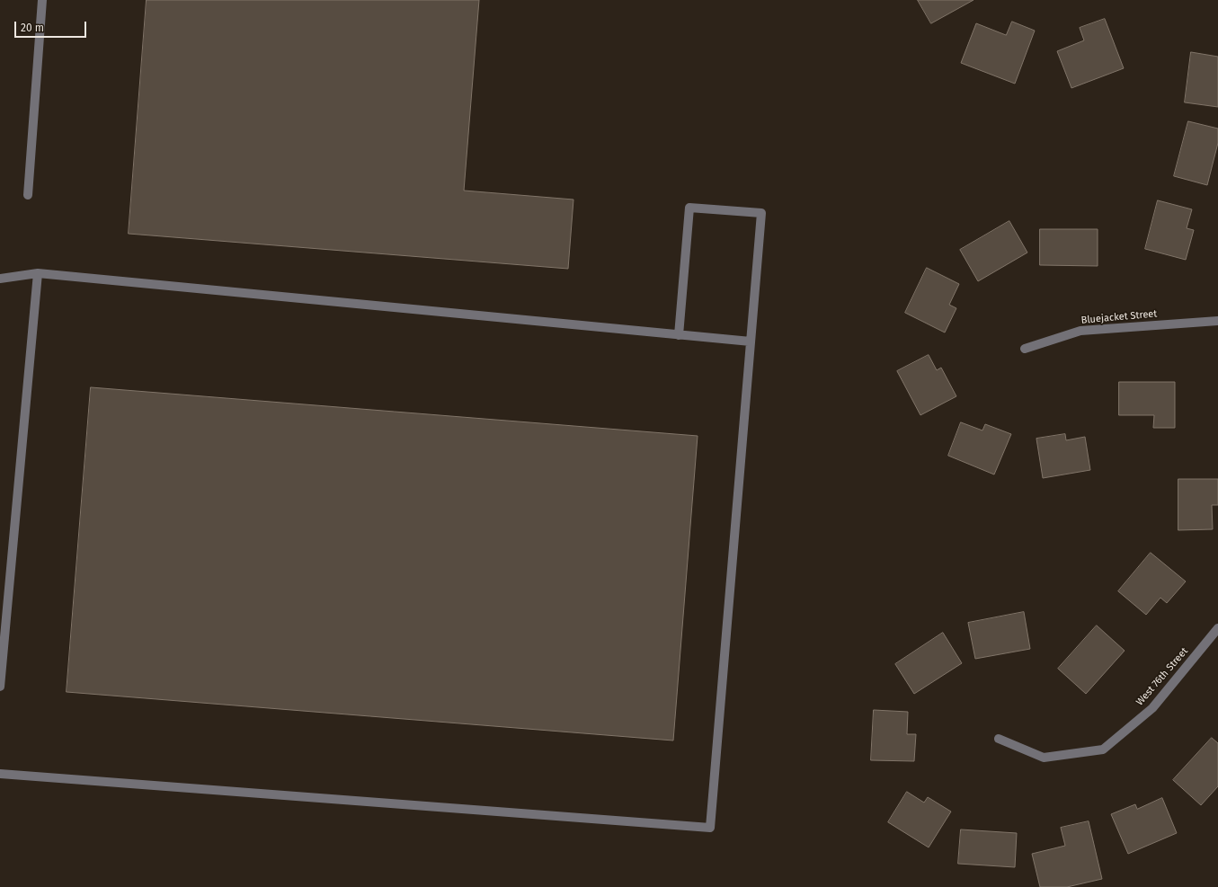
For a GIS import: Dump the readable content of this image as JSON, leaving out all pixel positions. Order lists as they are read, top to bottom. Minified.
{"streets":{"street":["Bluejacket Street","West 76th Street"]},"scale_bar":"20 m"}
